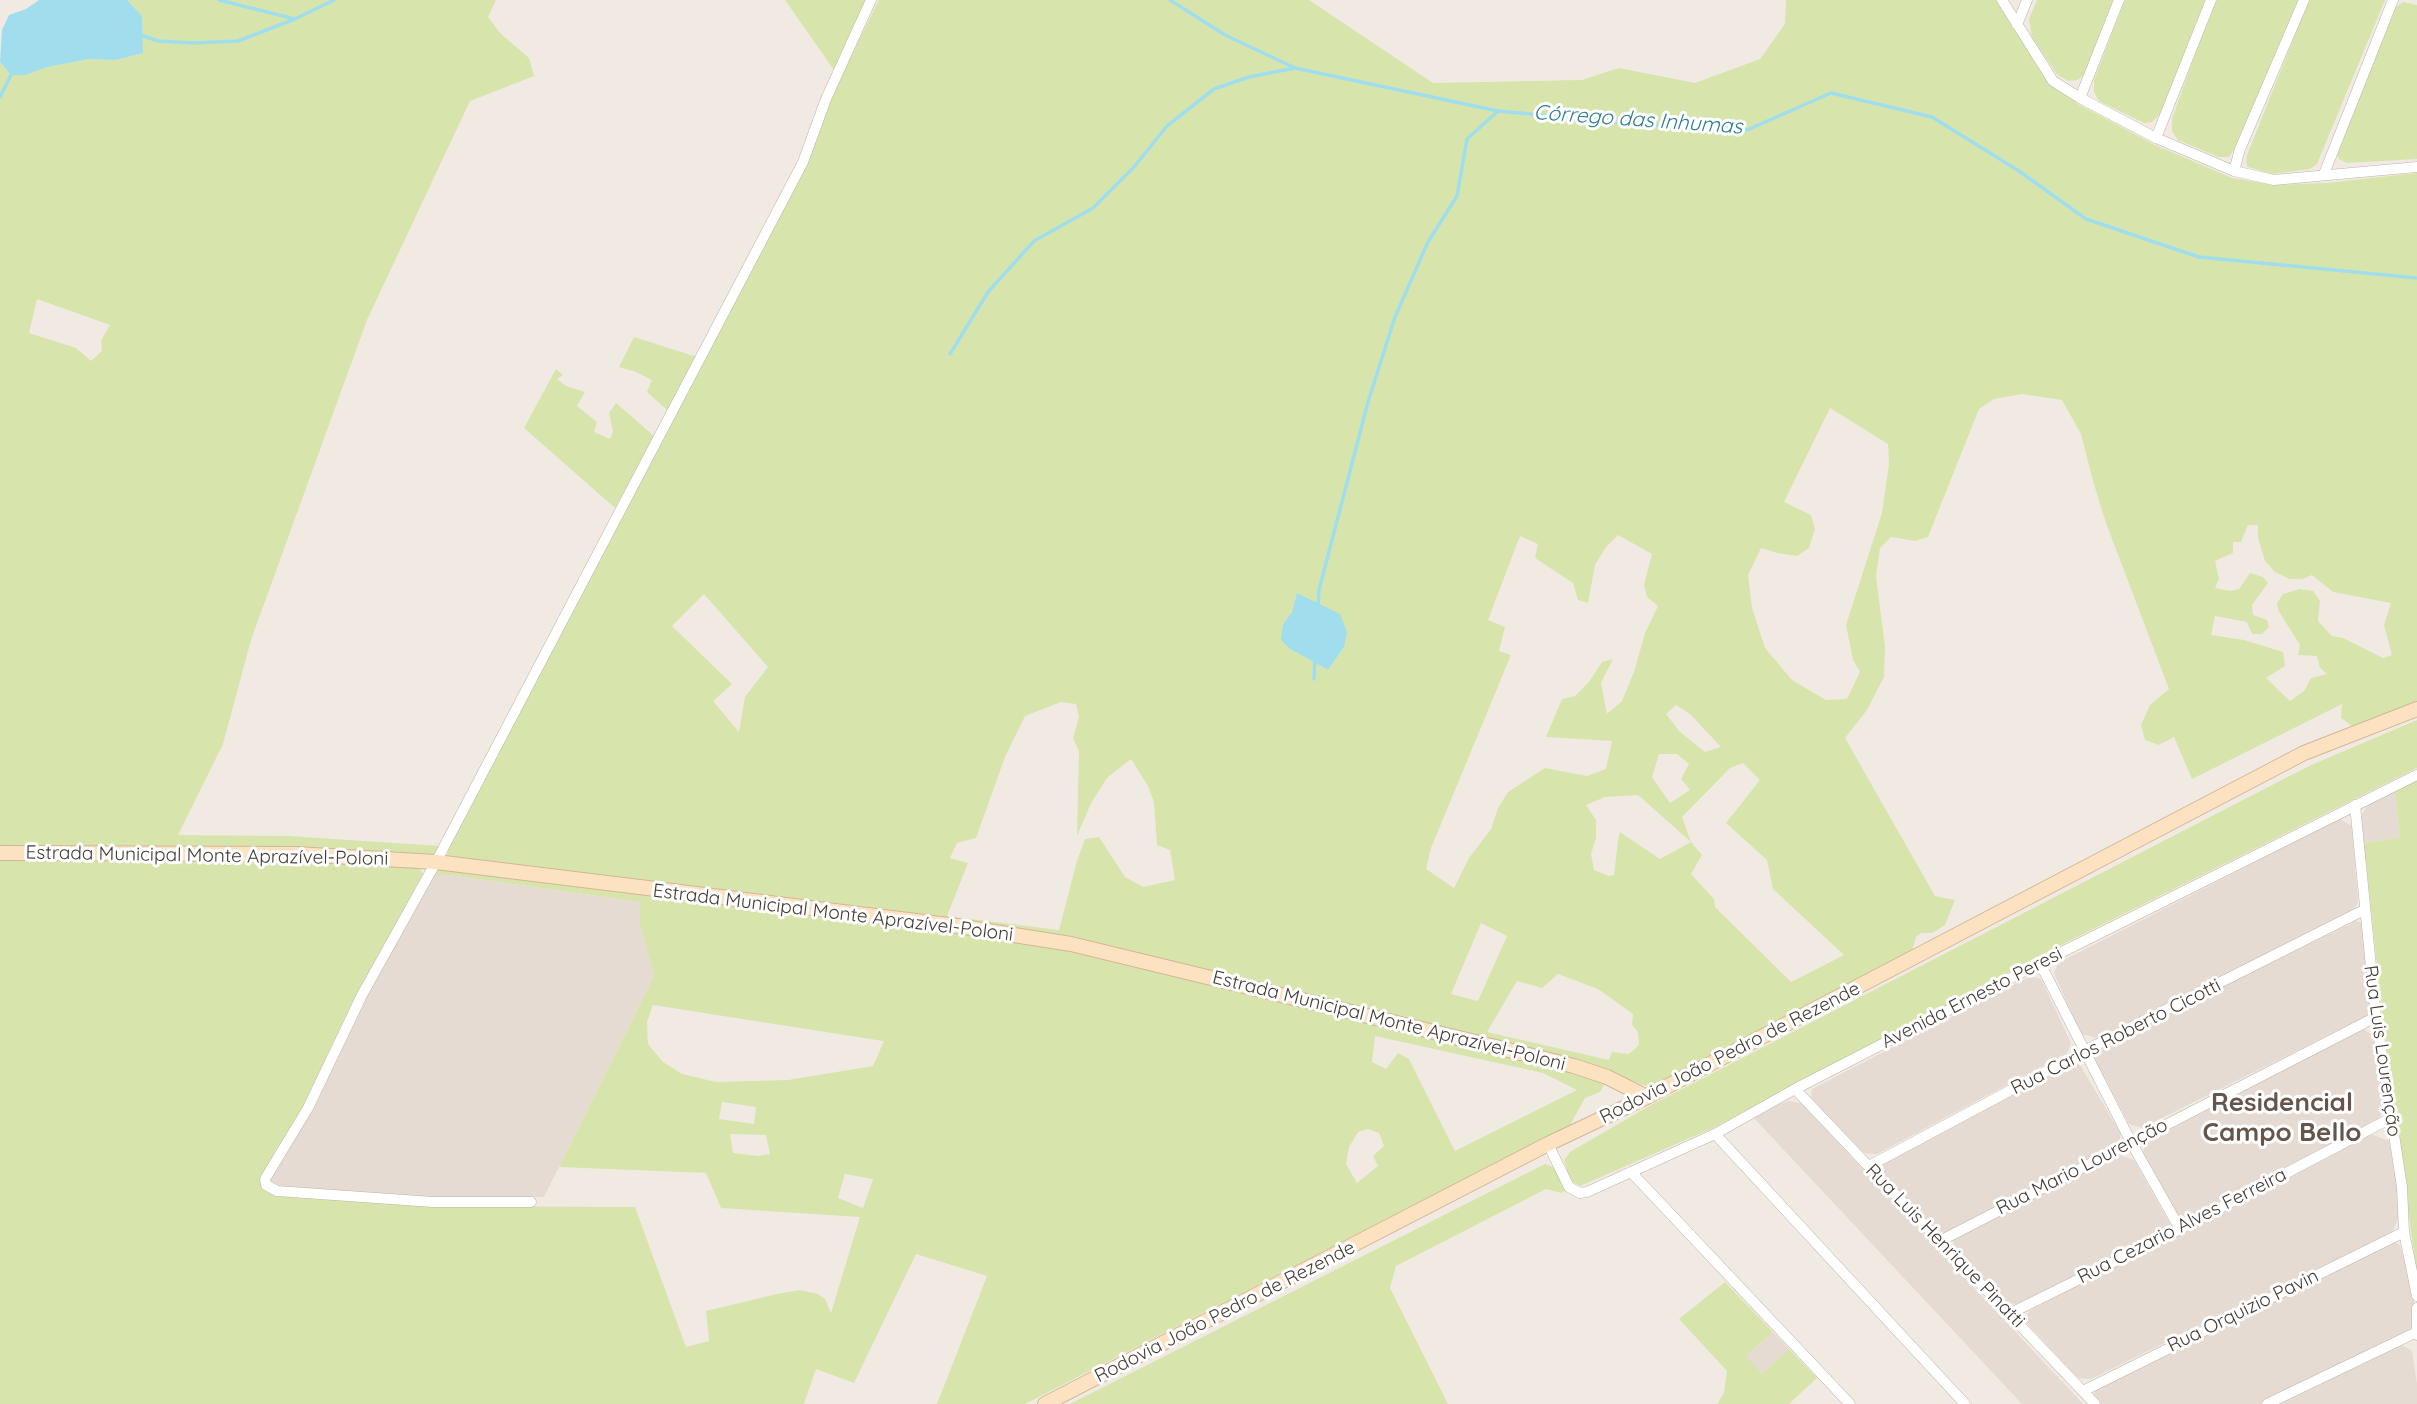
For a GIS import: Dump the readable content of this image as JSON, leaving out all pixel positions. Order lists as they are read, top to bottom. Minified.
{"streets":{"street":["Estrada Municipal Monte Aprazível-Poloni","Avenida Ernesto Peresi","Rua Carlos Roberto Cicotti","Rua Luis Lourenção","Rodovia João Pedro de Rezende","Rua Mario Lourenção","Rua Cezario Alves Ferreira","Rua Luis Henrique Pinatti","Rua Orquizio Pavin"]},"crossings":[["Estrada Municipal Monte Aprazível-Poloni","Rodovia João Pedro de Rezende"],["Avenida Ernesto Peresi","Rua Luis Lourenção"],["Avenida Ernesto Peresi","Rodovia João Pedro de Rezende"],["Avenida Ernesto Peresi","Rua Luis Henrique Pinatti"],["Rua Carlos Roberto Cicotti","Rua Luis Lourenção"],["Rua Carlos Roberto Cicotti","Rua Luis Henrique Pinatti"],["Rua Luis Lourenção","Rua Mario Lourenção"],["Rua Luis Lourenção","Rua Cezario Alves Ferreira"],["Rua Luis Lourenção","Rua Orquizio Pavin"],["Rua Mario Lourenção","Rua Luis Henrique Pinatti"],["Rua Cezario Alves Ferreira","Rua Luis Henrique Pinatti"],["Rua Luis Henrique Pinatti","Rua Orquizio Pavin"]],"districts":["Residencial Campo Bello"],"water":["Córrego das Inhumas"]}
